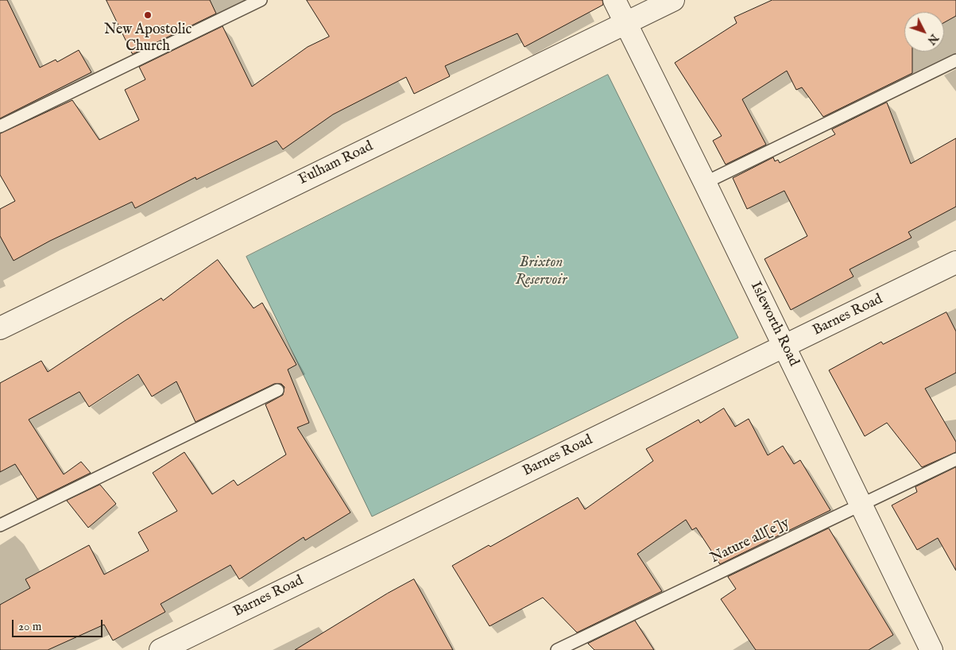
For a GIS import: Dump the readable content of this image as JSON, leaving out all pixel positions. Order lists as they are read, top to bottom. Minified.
{"streets":{"street":["Fulham Road","Barnes Road","Isleworth Road"],"lane":["Nature all[e]y"]},"crossings":[["Fulham Road","Isleworth Road"],["Barnes Road","Isleworth Road"],["Isleworth Road","Nature all[e]y"]],"water":["Brixton Reservoir"],"places":["New Apostolic Church"],"scale_bar":"20 m","north":"bottom right"}
